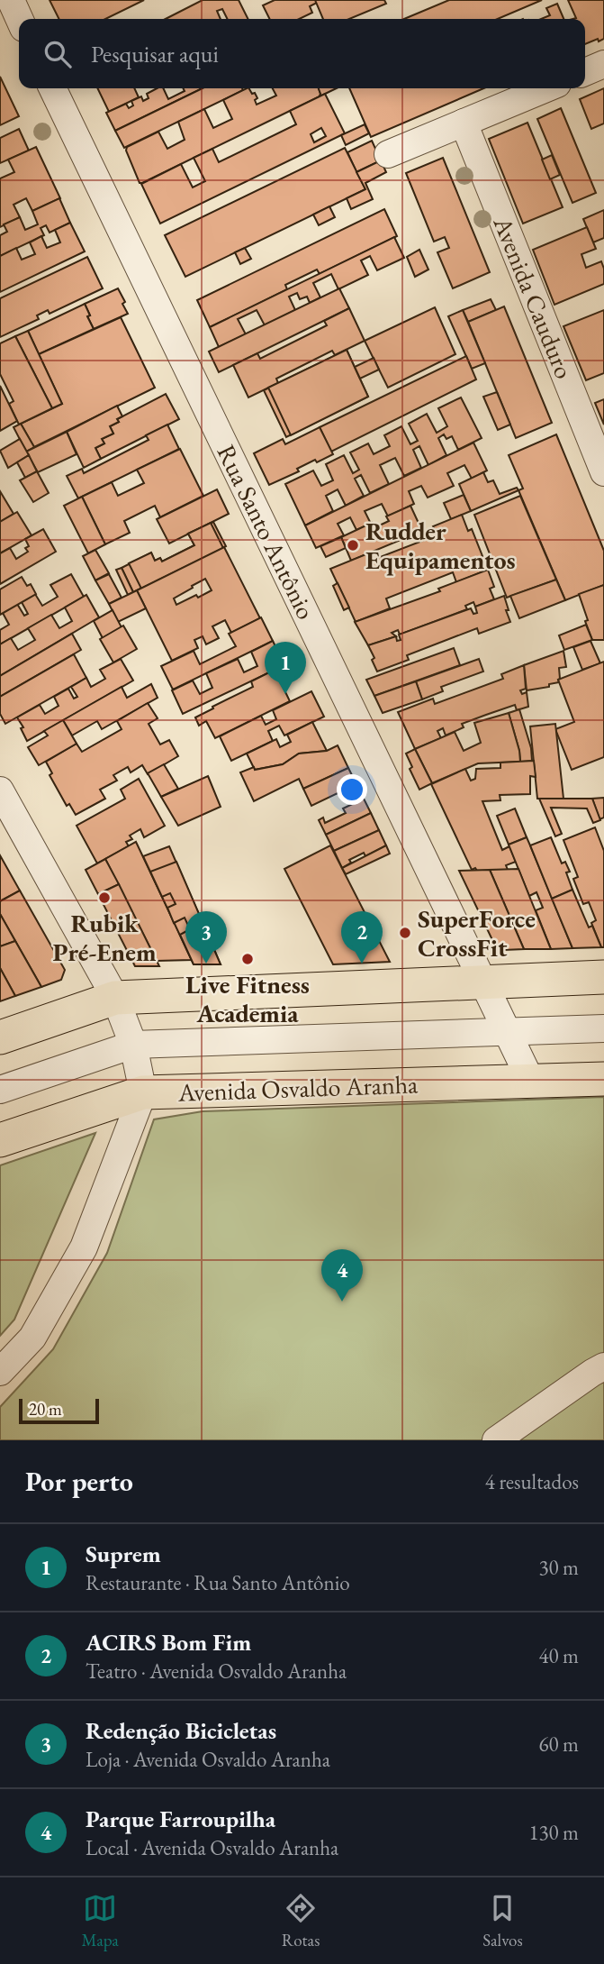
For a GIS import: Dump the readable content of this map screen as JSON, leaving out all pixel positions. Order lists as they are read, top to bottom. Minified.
{"streets":{"main road":["Avenida Osvaldo Aranha"],"street":["Avenida Cauduro","Rua Santo Antônio"]},"crossings":[["Rua Santo Antônio","Avenida Osvaldo Aranha"]],"places":["Rudder Equipamentos","Rubik Pré-Enem","SuperForce CrossFit","Live Fitness Academia"],"scale_bar":"20 m","page":{"search":"Pesquisar aqui","pins":["1","2","3","4"],"scale":"20 m","heading":["Por perto","4 resultados"],"list":[{"mark":"1","name":"Suprem","note":"Restaurante · Rua Santo Antônio","value":"30 m"},{"mark":"2","name":"ACIRS Bom Fim","note":"Teatro · Avenida Osvaldo Aranha","value":"40 m"},{"mark":"3","name":"Redenção Bicicletas","note":"Loja · Avenida Osvaldo Aranha","value":"60 m"},{"mark":"4","name":"Parque Farroupilha","note":"Local · Avenida Osvaldo Aranha","value":"130 m"}],"nav":["Mapa","Rotas","Salvos"]}}
